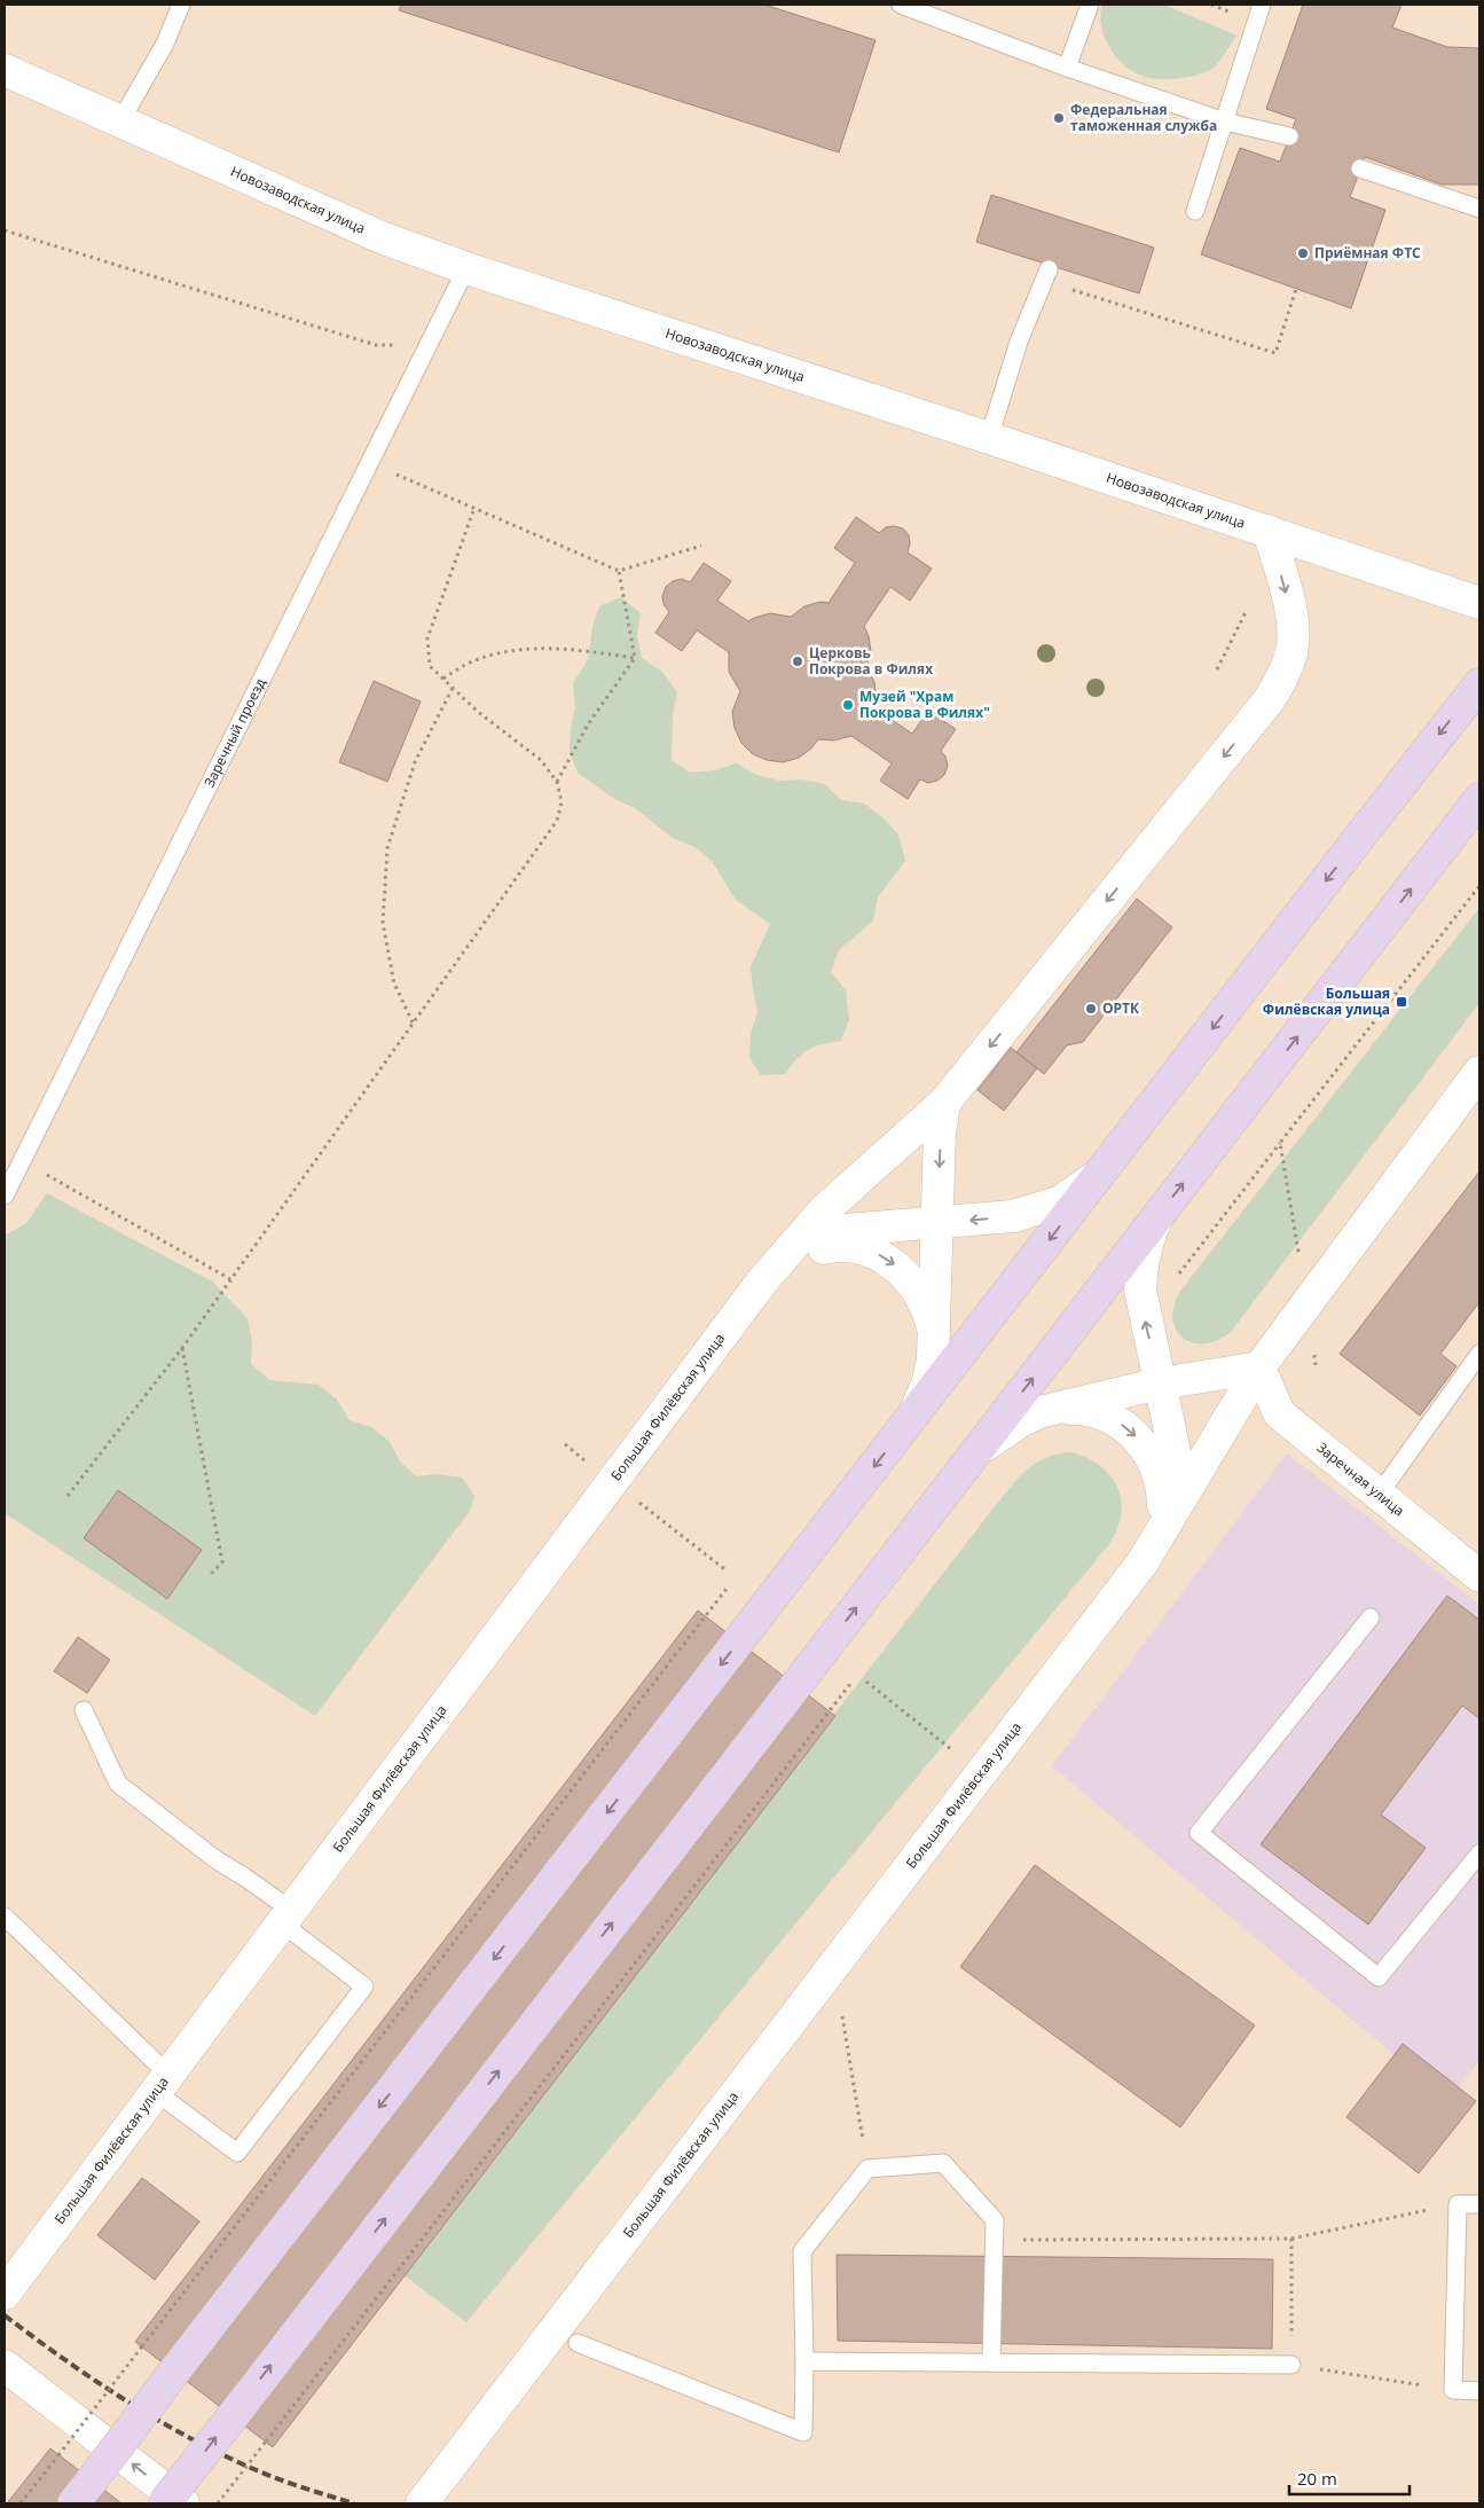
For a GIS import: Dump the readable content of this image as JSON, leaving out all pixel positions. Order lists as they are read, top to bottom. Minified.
{"streets":{"street":["Новозаводская улица","Большая Филёвская улица","Заречная улица"],"lane":["Заречный проезд"]},"crossings":[["Новозаводская улица","Заречный проезд"],["Новозаводская улица","Большая Филёвская улица"],["Большая Филёвская улица","Заречная улица"]],"places":{"other":["Федеральная таможенная служба","Приёмная ФТС","Церковь Покрова в Филях","Музей \"Храм Покрова в Филях\"","ОРТК"],"transit":["Большая Филёвская улица"]},"scale_bar":"20 m"}
